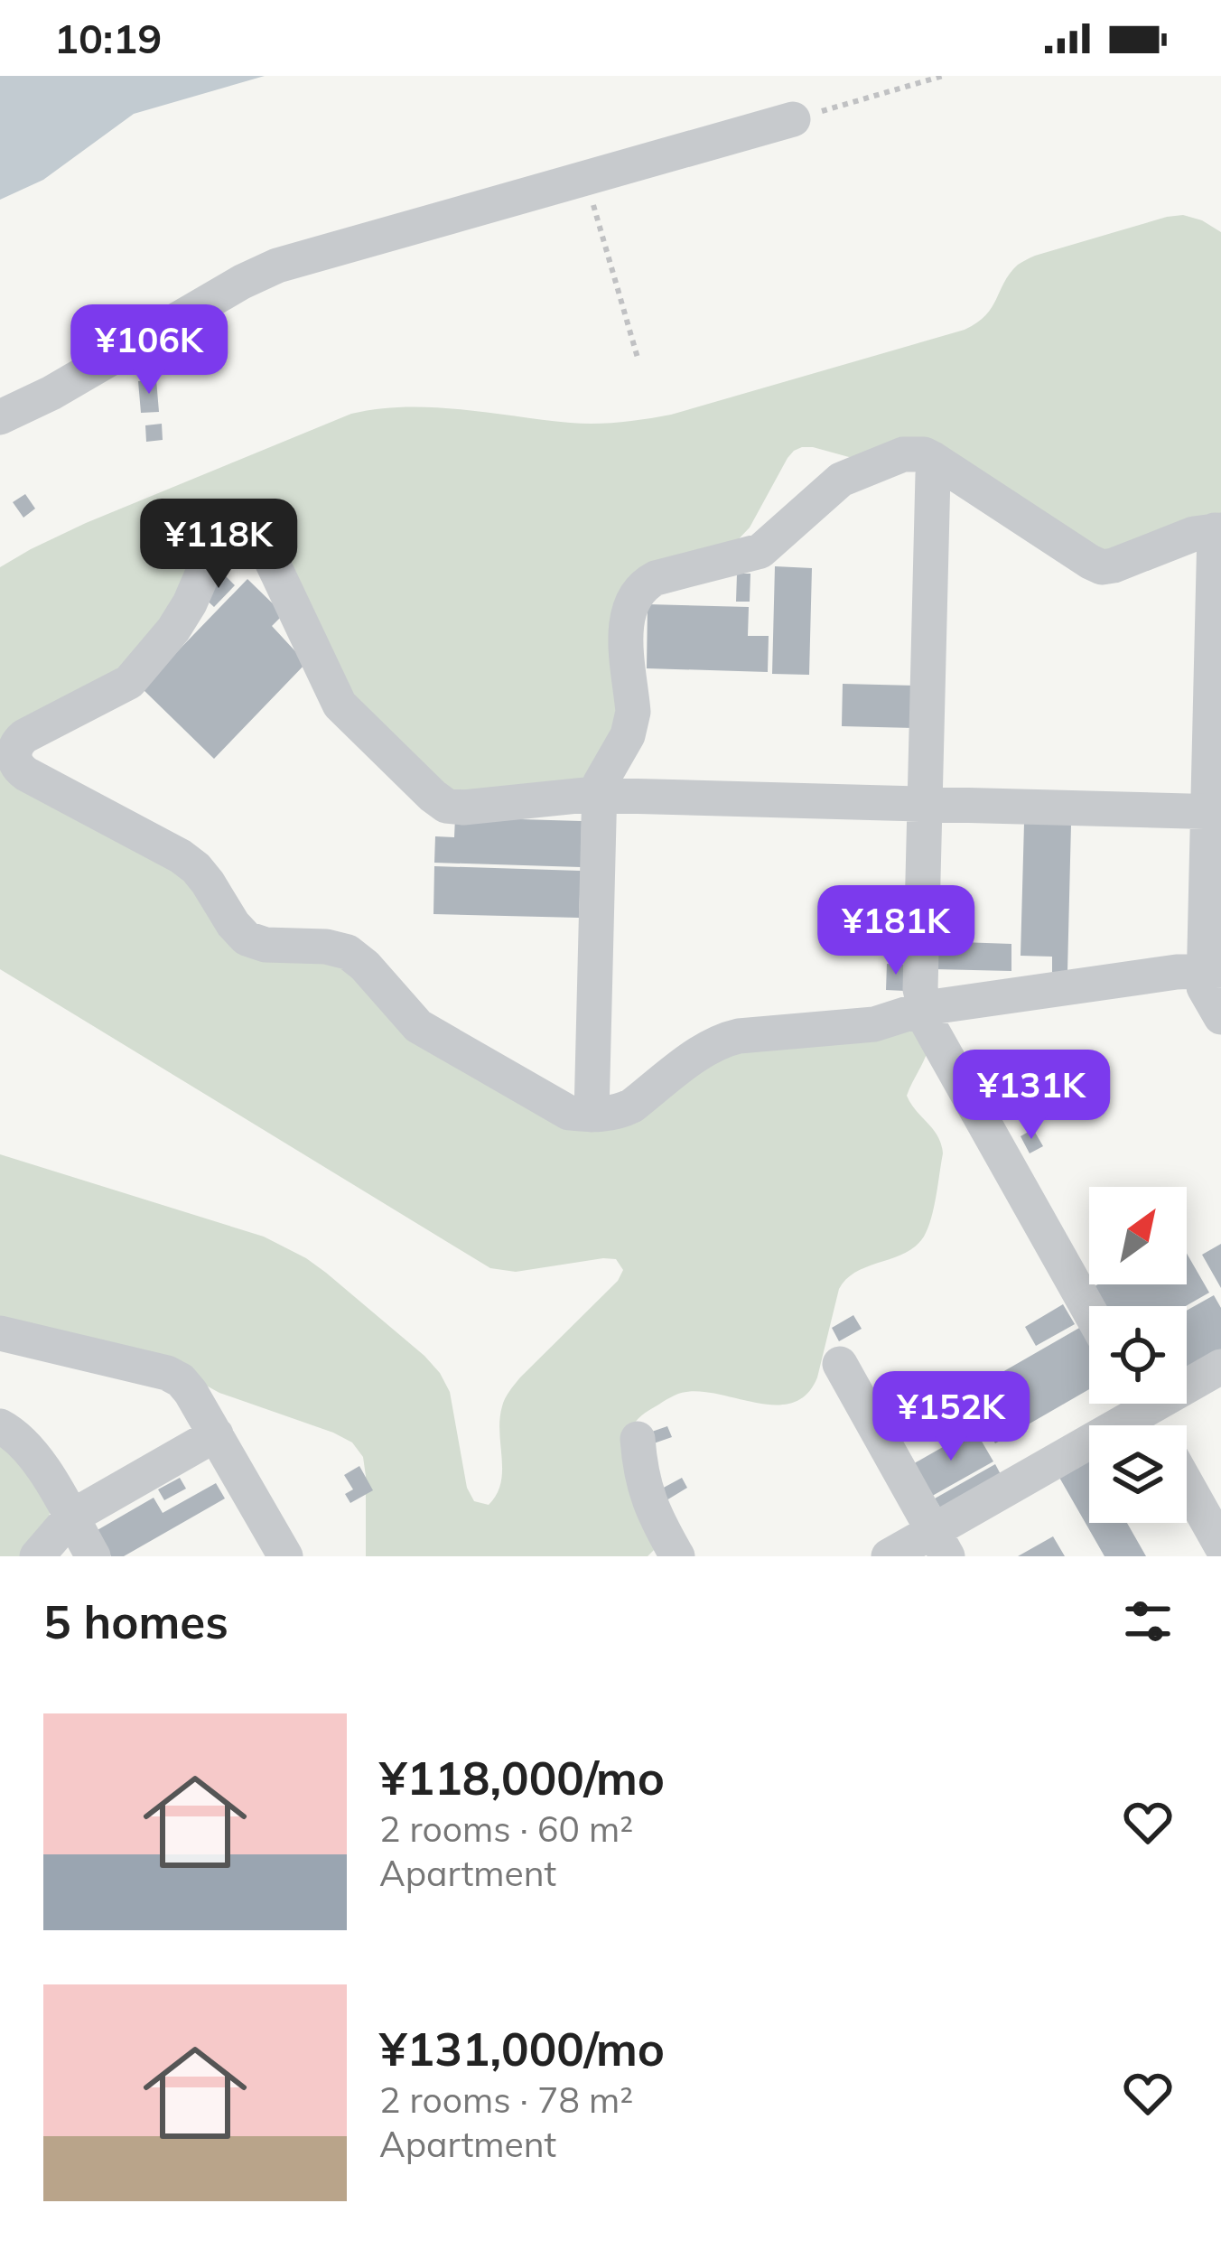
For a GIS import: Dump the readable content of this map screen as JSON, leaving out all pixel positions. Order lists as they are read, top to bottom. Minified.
{"north":"top right","page":{"status":"10:19","price":["¥106K","¥118K","¥181K","¥131K","¥152K"],"heading":"5 homes","list":[{"name":"¥118,000/mo","note":"2 rooms · 60 m² · Apartment"},{"name":"¥131,000/mo","note":"2 rooms · 78 m² · Apartment"}]}}
